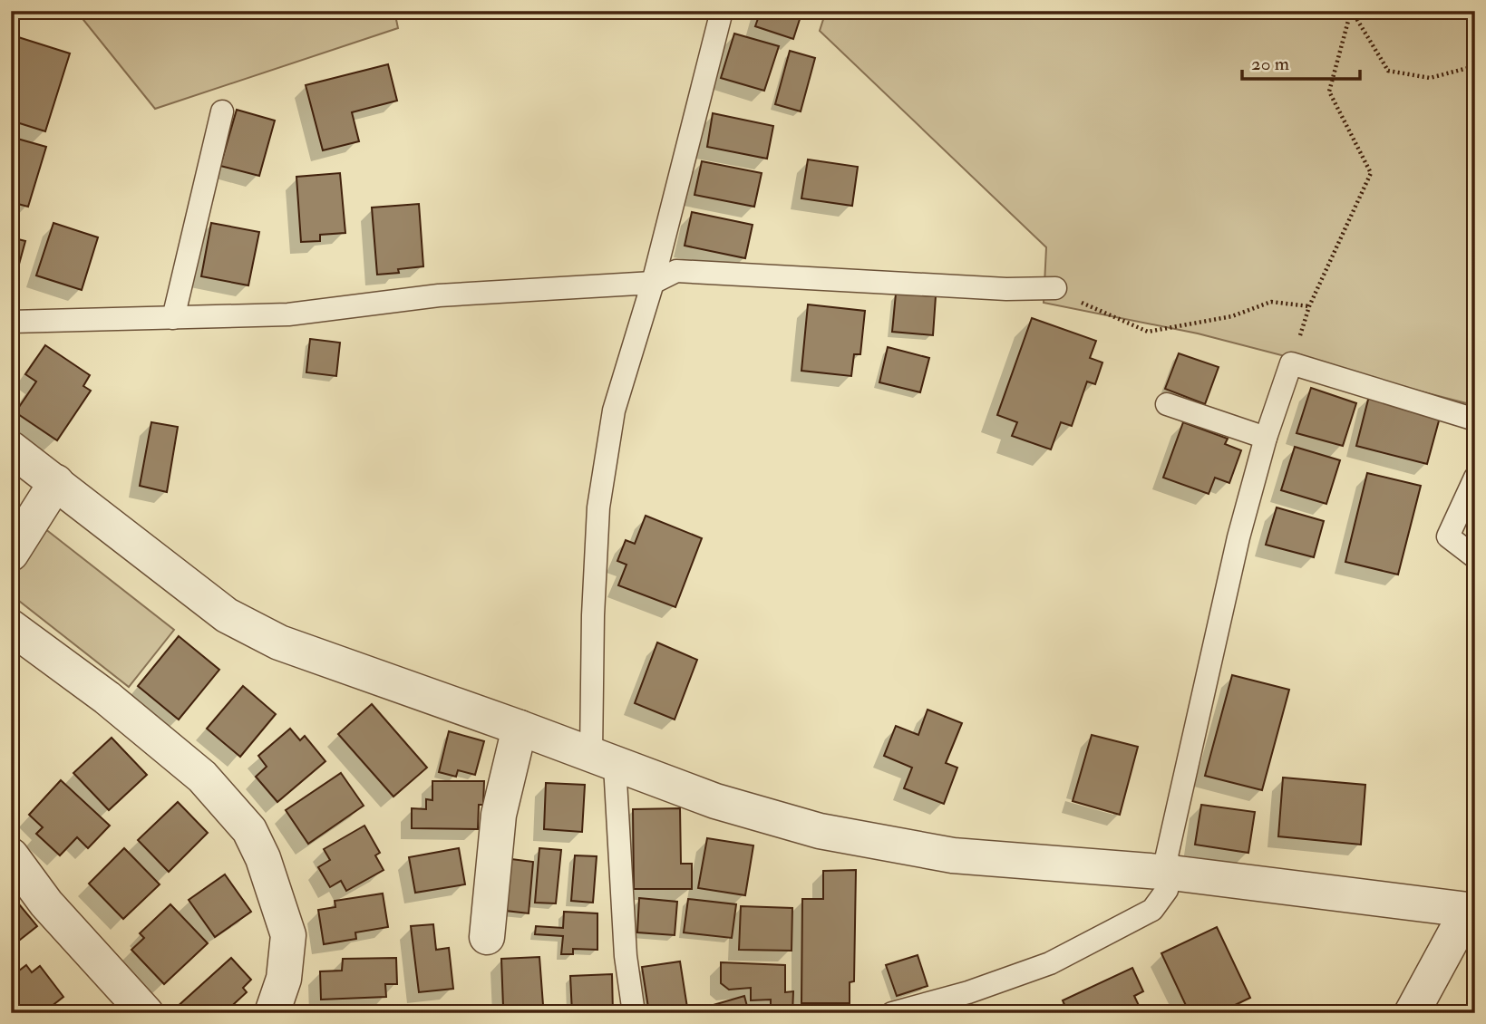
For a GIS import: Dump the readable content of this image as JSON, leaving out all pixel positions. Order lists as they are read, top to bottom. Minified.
{"scale_bar":"20 m"}
